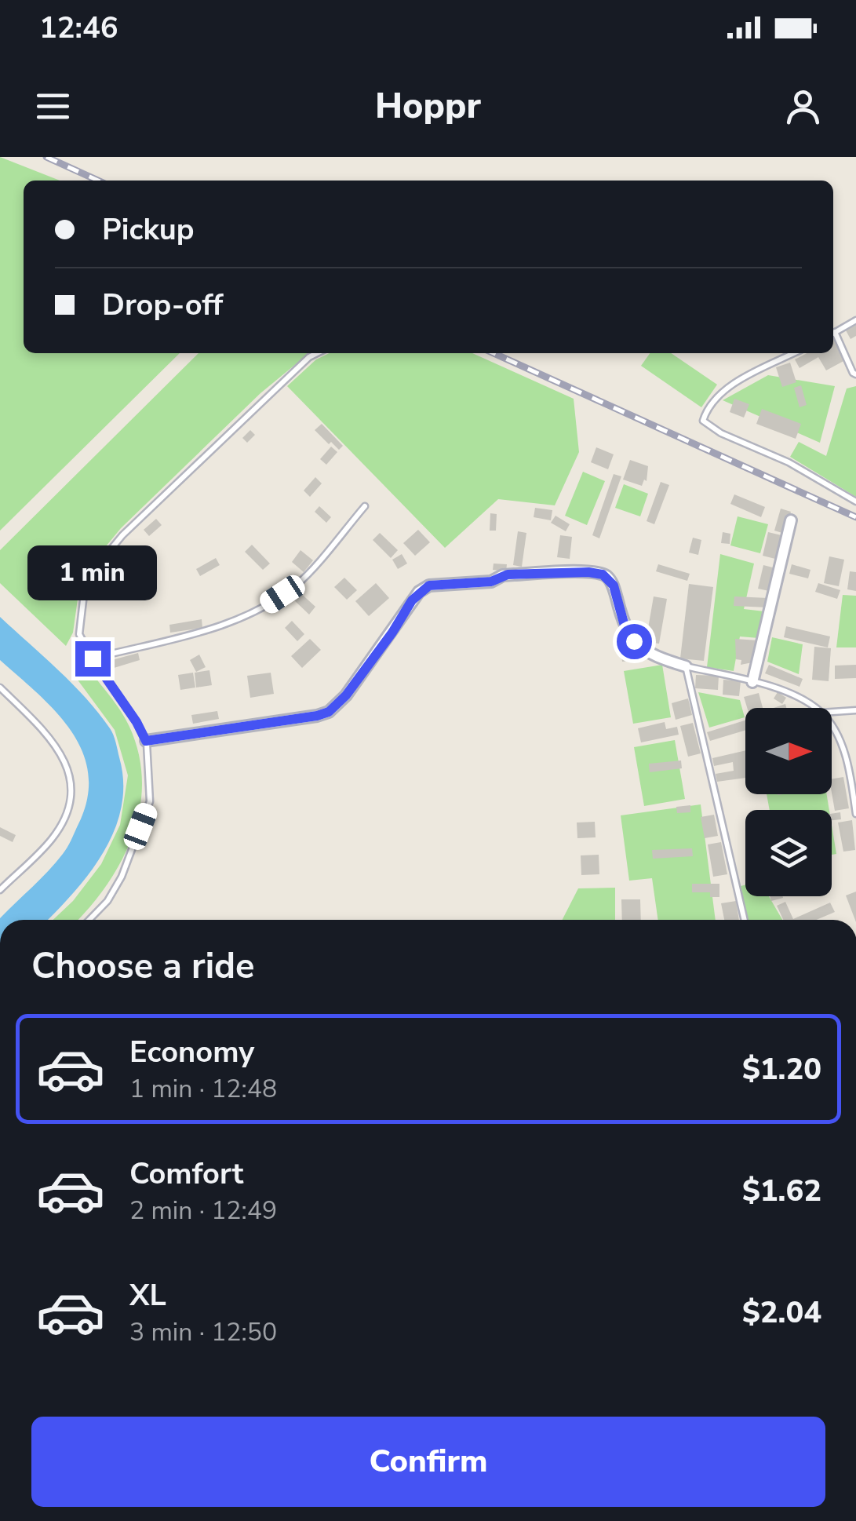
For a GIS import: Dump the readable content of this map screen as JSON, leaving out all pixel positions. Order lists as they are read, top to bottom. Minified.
{"north":"right","page":{"status":"12:46","header":"Hoppr","banner":["Pickup","Drop-off"],"bubble":"1 min","heading":"Choose a ride","list":[{"name":"Economy","note":"1 min · 12:48","value":"$1.20"},{"name":"Comfort","note":"2 min · 12:49","value":"$1.62"},{"name":"XL","note":"3 min · 12:50","value":"$2.04"}],"buttons":"Confirm"}}
